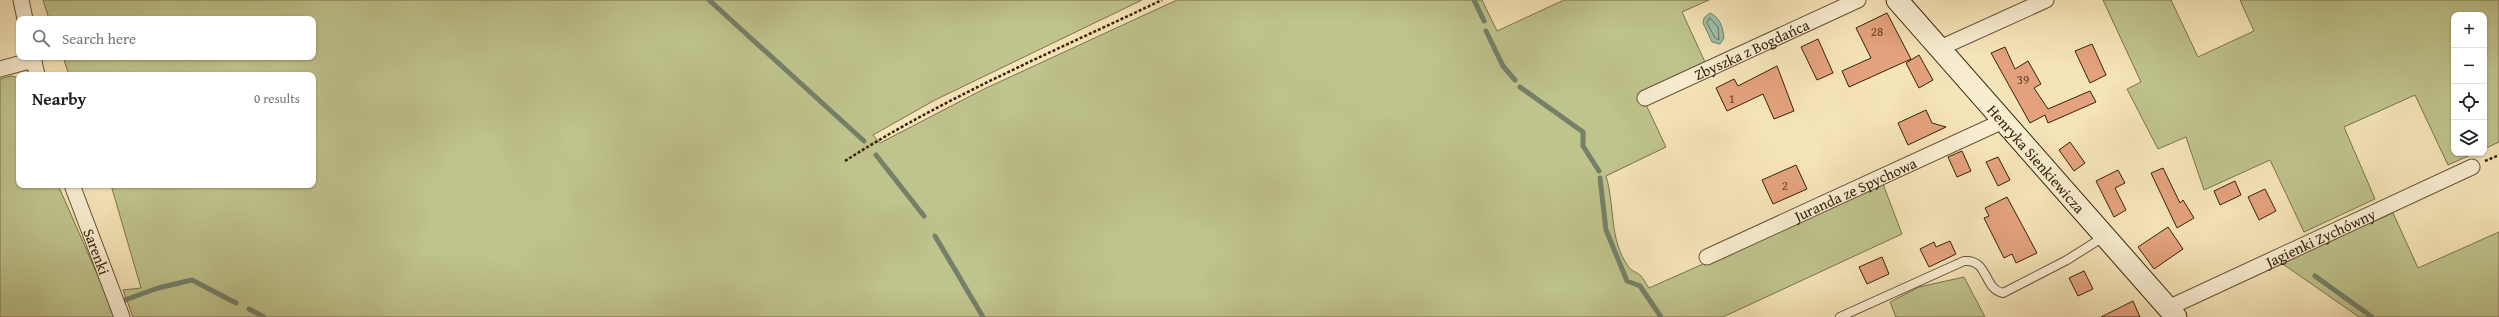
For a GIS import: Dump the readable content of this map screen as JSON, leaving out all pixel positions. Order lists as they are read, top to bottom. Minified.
{"streets":{"street":["Zbyszka z Bogdańca","Henryka Sienkiewicza","Juranda ze Spychowa","Jagienki Zychówny","Sarenki"]},"crossings":[["Henryka Sienkiewicza","Juranda ze Spychowa"],["Henryka Sienkiewicza","Jagienki Zychówny"]],"house_numbers":["28","39","1","2"],"page":{"map_buttons":["+","−"],"search":"Search here","heading":["Nearby","0 results"]}}
